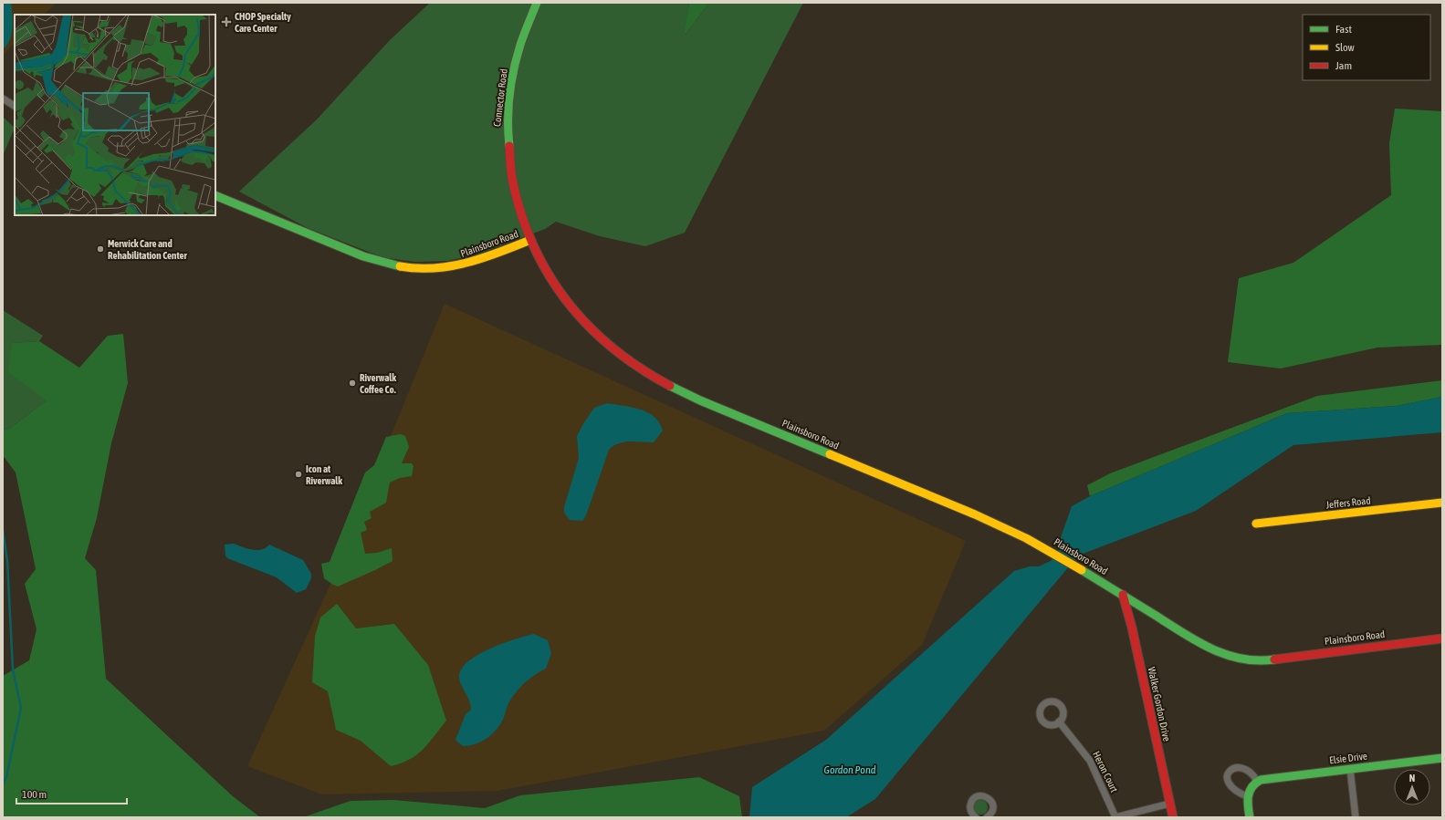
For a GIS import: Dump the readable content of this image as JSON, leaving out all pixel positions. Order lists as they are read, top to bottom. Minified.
{"streets":{"street":["Connector Road","Plainsboro Road","Jeffers Road","Walker Gordon Drive","Elsie Drive","Heron Court"]},"crossings":[["Connector Road","Plainsboro Road"],["Plainsboro Road","Walker Gordon Drive"]],"water":["Gordon Pond"],"places":{"health":["CHOP Specialty Care Center"],"other":["Merwick Care and Rehabilitation Center","Riverwalk Coffee Co.","Icon at Riverwalk"]},"legend":["Fast","Slow","Jam"],"scale_bar":"100 m","north":"top"}
